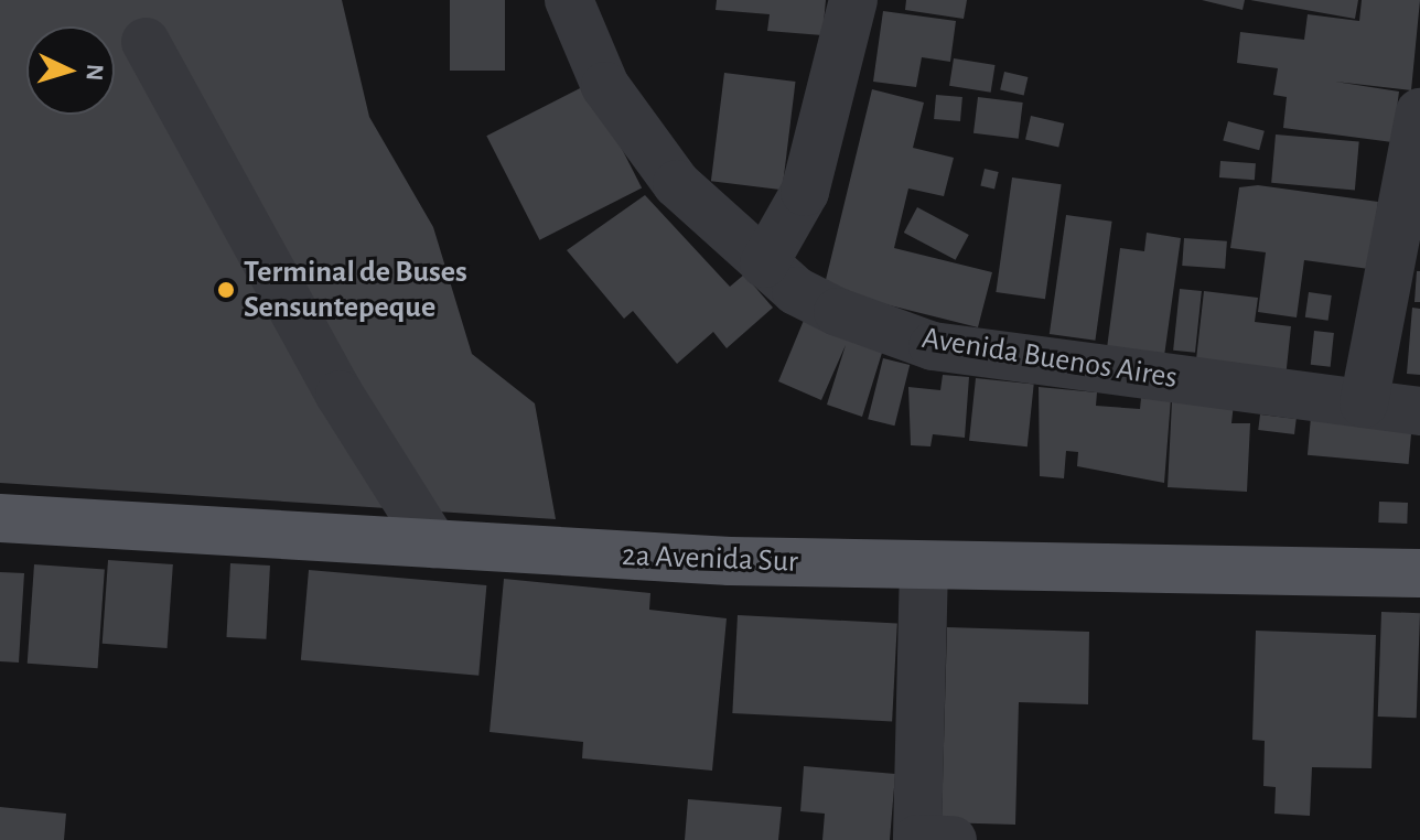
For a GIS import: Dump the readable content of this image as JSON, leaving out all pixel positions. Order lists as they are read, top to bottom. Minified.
{"streets":{"main road":["2a Avenida Sur"],"street":["Avenida Buenos Aires"]},"places":["Terminal de Buses Sensuntepeque"],"north":"right"}
